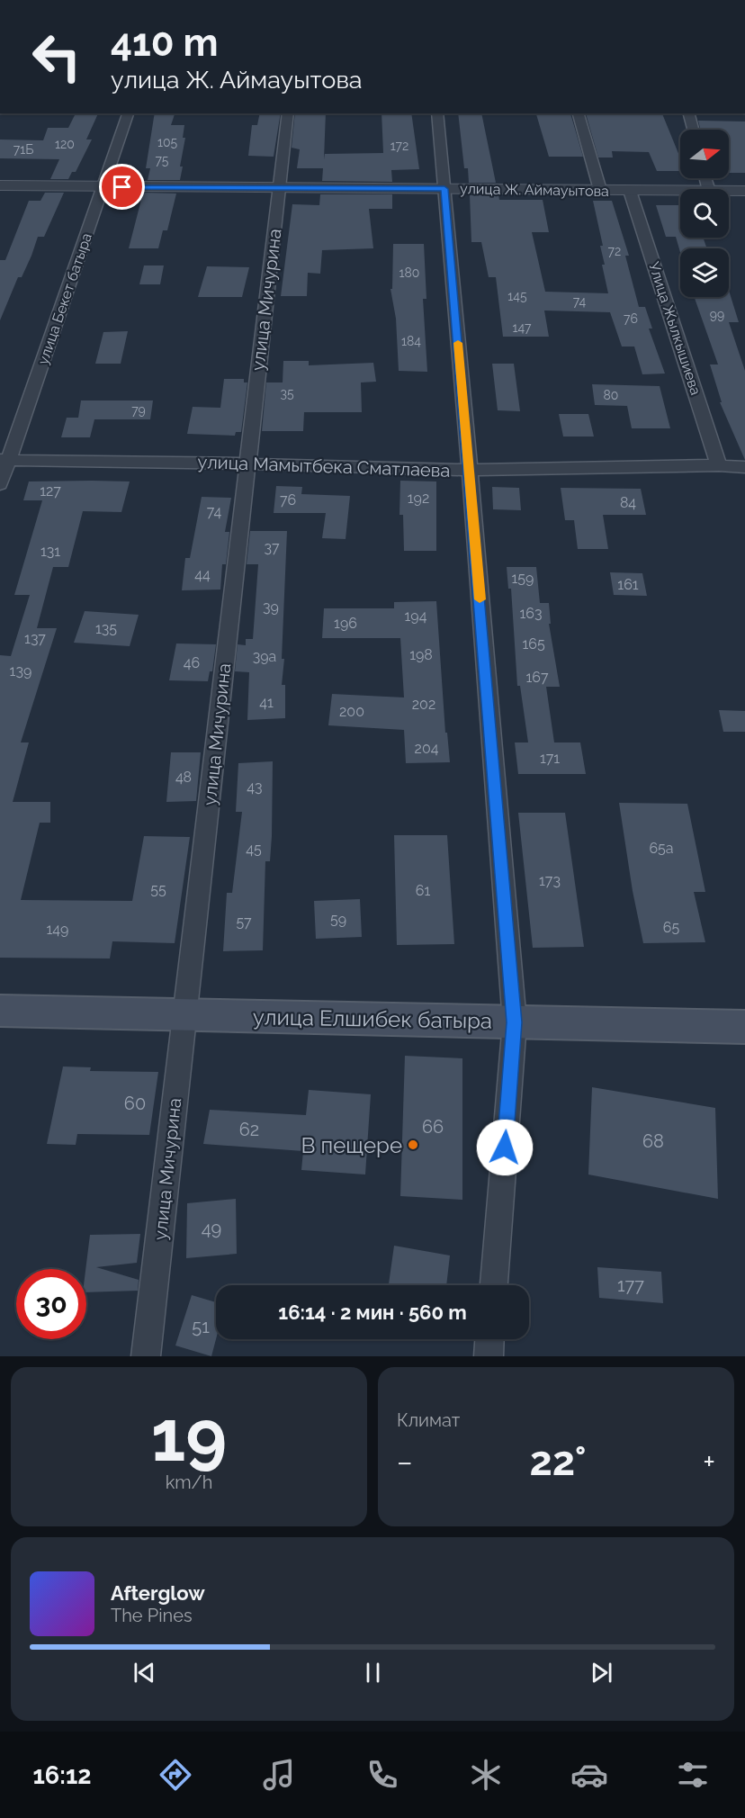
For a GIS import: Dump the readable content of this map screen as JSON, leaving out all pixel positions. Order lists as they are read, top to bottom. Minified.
{"streets":{"main road":["улица Елшибек батыра"],"street":["улица Ж. Аймауытова","улица Бекет батыра","улица Мичурина","Улица Жылкышиева","улица Мамытбека Сматлаева"]},"crossings":[["улица Ж. Аймауытова","улица Бекет батыра"],["улица Ж. Аймауытова","улица Мичурина"],["улица Ж. Аймауытова","Улица Жылкышиева"],["улица Бекет батыра","улица Мамытбека Сматлаева"],["улица Мичурина","улица Мамытбека Сматлаева"],["улица Мичурина","улица Елшибек батыра"],["Улица Жылкышиева","улица Мамытбека Сматлаева"]],"places":["В пещере"],"house_numbers":["105","120","172","71Б","75","72","180","145","74","99","76","147","184","35","80","79","127","192","76","84","74","37","131","44","159","161","39","163","194","196","135","137","165","198","39а","46","139","167","41","202","200","204","171","48","43","65а","45","173","55","61","59","57","65","149","60","66","62","68","49","177","51"],"north":"right","page":{"turn":["410 m","улица Ж. Аймауытова"],"limit":"30","trip":"16:14 · 2 мин · 560 m","tile":[["19","km/h"],"Климат"],"heat":["−","22°","+"],"song":["Afterglow","The Pines"],"tabs":"16:12"}}
